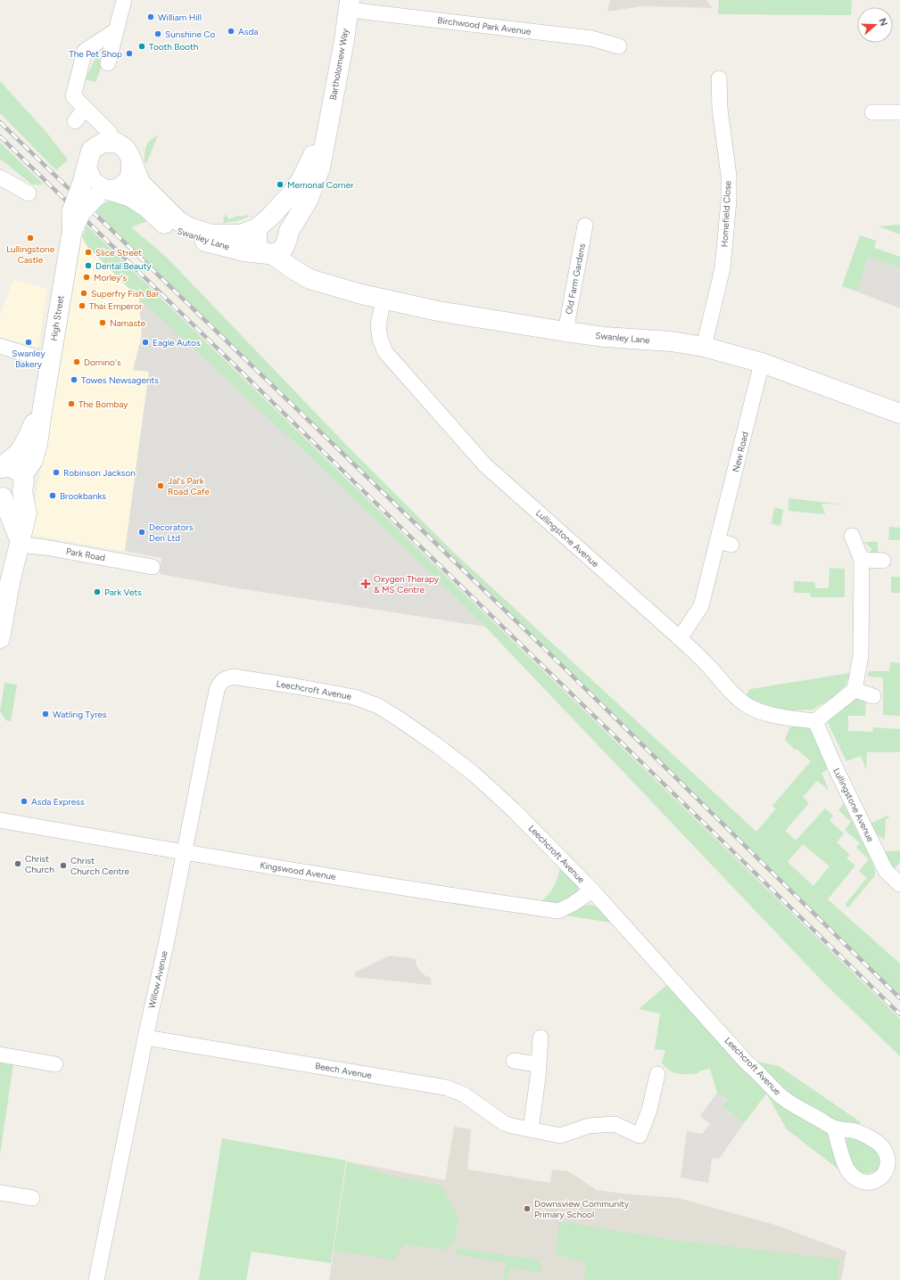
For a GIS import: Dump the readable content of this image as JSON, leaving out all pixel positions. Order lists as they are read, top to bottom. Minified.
{"streets":{"main road":["Bartholomew Way","Swanley Lane","High Street"],"street":["Birchwood Park Avenue","Homefield Close","Old Farm Gardens","New Road","Lullingstone Avenue","Park Road","Leechcroft Avenue","Kingswood Avenue","Willow Avenue","Beech Avenue"]},"crossings":[["Birchwood Park Avenue","Bartholomew Way"],["Bartholomew Way","Swanley Lane"],["Homefield Close","Swanley Lane"],["Swanley Lane","Old Farm Gardens"],["Swanley Lane","High Street"],["Swanley Lane","New Road"],["Swanley Lane","Lullingstone Avenue"],["New Road","Lullingstone Avenue"],["Leechcroft Avenue","Kingswood Avenue"],["Leechcroft Avenue","Willow Avenue"],["Kingswood Avenue","Willow Avenue"],["Willow Avenue","Beech Avenue"]],"places":{"other":["William Hill","Asda","Sunshine Co","Tooth Booth","The Pet Shop","Memorial Corner","Lullingstone Castle","Slice Street","Dental Beauty","Morley's","Superfry Fish Bar","Thai Emperor","Namaste","Swanley Bakery","Eagle Autos","Domino's","Towes Newsagents","The Bombay","Robinson Jackson","Jal's Park Road Cafe","Brookbanks","Decorators Den Ltd","Park Vets","Watling Tyres","Asda Express","Christ Church","Christ Church Centre","Downsview Community Primary School"],"health":["Oxygen Therapy & MS Centre"]},"north":"right"}
